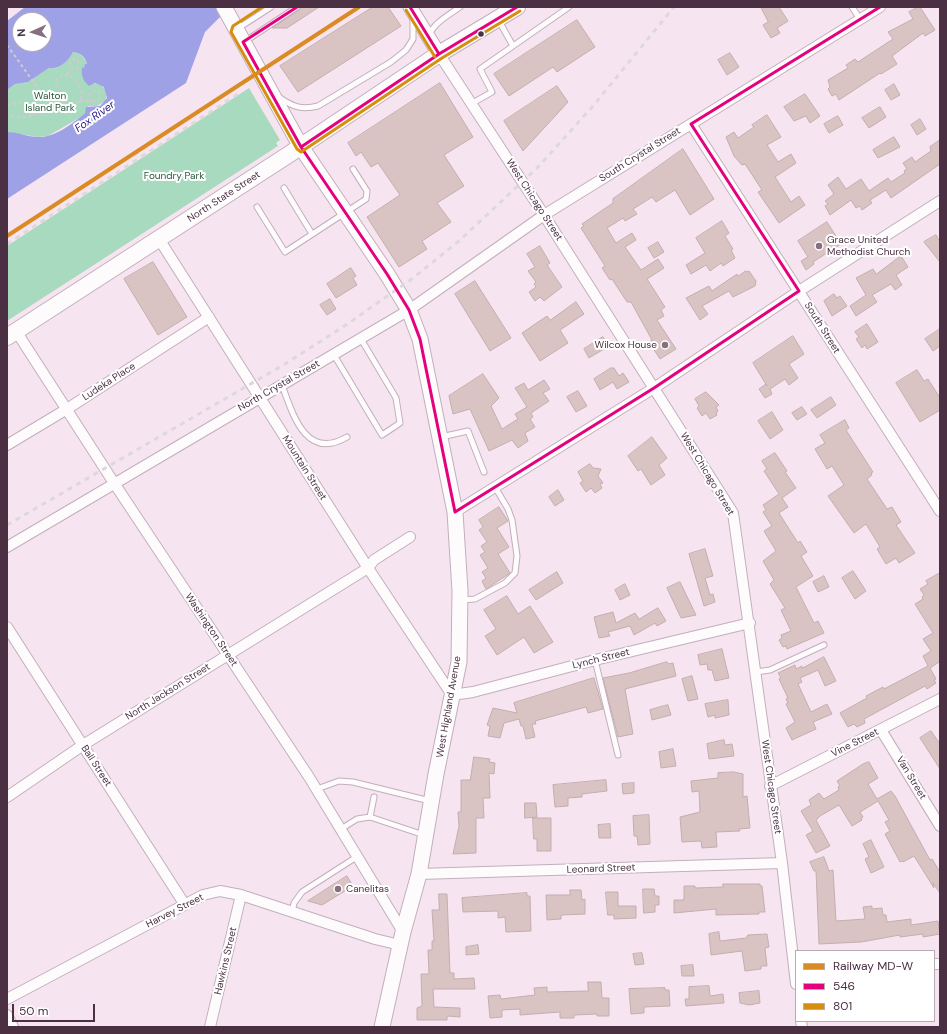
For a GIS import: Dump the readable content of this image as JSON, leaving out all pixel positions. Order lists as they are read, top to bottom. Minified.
{"streets":{"main road":["North State Street","West Highland Avenue"],"street":["South Crystal Street","West Chicago Street","South Street","Ludeka Place","North Crystal Street","Mountain Street","Washington Street","Lynch Street","North Jackson Street","Vine Street","Ball Street","Van Street","Leonard Street","Harvey Street","Hawkins Street"]},"crossings":[["South Crystal Street","West Chicago Street"],["South Crystal Street","South Street"],["South Crystal Street","North Crystal Street"],["North State Street","West Chicago Street"],["North State Street","Mountain Street"],["North State Street","Washington Street"],["North State Street","West Highland Avenue"],["West Chicago Street","North Crystal Street"],["West Chicago Street","Lynch Street"],["West Chicago Street","Vine Street"],["West Chicago Street","Leonard Street"],["Ludeka Place","Mountain Street"],["Ludeka Place","Washington Street"],["North Crystal Street","Mountain Street"],["North Crystal Street","Washington Street"],["North Crystal Street","West Highland Avenue"],["Mountain Street","Lynch Street"],["Mountain Street","North Jackson Street"],["Mountain Street","West Highland Avenue"],["Washington Street","North Jackson Street"],["Washington Street","West Highland Avenue"],["Washington Street","Harvey Street"],["Lynch Street","West Highland Avenue"],["North Jackson Street","Ball Street"],["West Highland Avenue","Leonard Street"],["West Highland Avenue","Harvey Street"],["Vine Street","Van Street"],["Ball Street","Harvey Street"],["Harvey Street","Hawkins Street"]],"water":["Fox River"],"parks":["Walton Island Park","Foundry Park"],"places":["Grace United Methodist Church","Wilcox House","Canelitas"],"lines":["rail line MD-W","transit line 546","transit line 801"],"legend":["Railway MD-W","546","801"],"scale_bar":"50 m","north":"left"}
